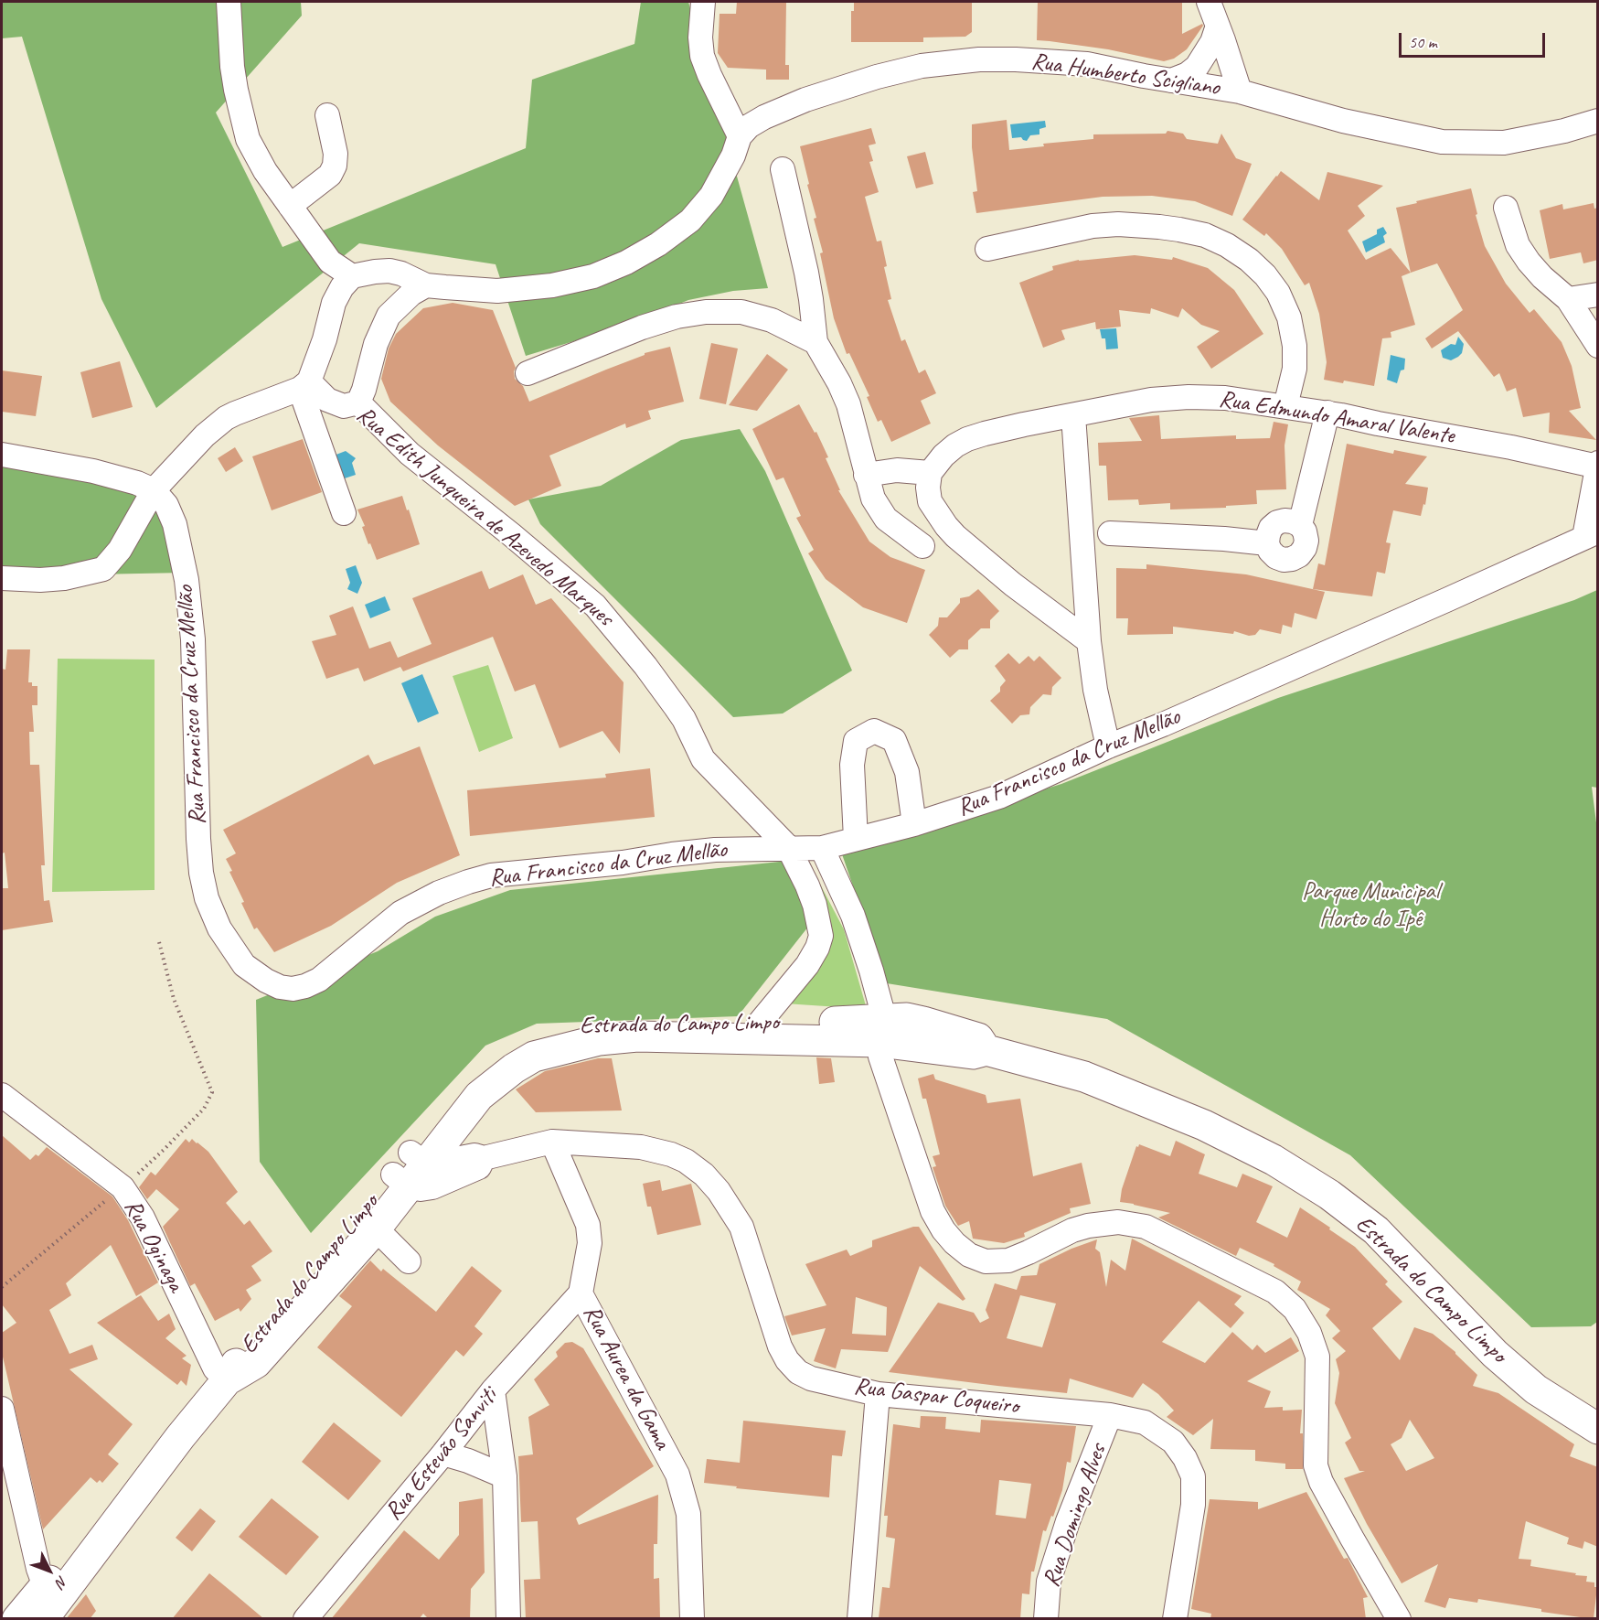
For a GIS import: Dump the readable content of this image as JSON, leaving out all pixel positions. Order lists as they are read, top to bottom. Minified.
{"streets":{"main road":["Estrada do Campo Limpo"],"street":["Rua Humberto Scigliano","Rua Edmundo Amaral Valente","Rua Edith Junqueira de Azevedo Marques","Rua Francisco da Cruz Mellão","Rua Oginaga","Rua Aurea da Gama","Rua Gaspar Coqueiro","Rua Estevão Sanviti","Rua Domingo Alves"]},"crossings":[["Rua Edith Junqueira de Azevedo Marques","Rua Francisco da Cruz Mellão"],["Rua Edith Junqueira de Azevedo Marques","Estrada do Campo Limpo"],["Estrada do Campo Limpo","Rua Oginaga"],["Estrada do Campo Limpo","Rua Gaspar Coqueiro"],["Rua Aurea da Gama","Rua Gaspar Coqueiro"],["Rua Aurea da Gama","Rua Estevão Sanviti"],["Rua Gaspar Coqueiro","Rua Domingo Alves"]],"parks":["Parque Municipal Horto do Ipê"],"scale_bar":"50 m","north":"bottom right"}
